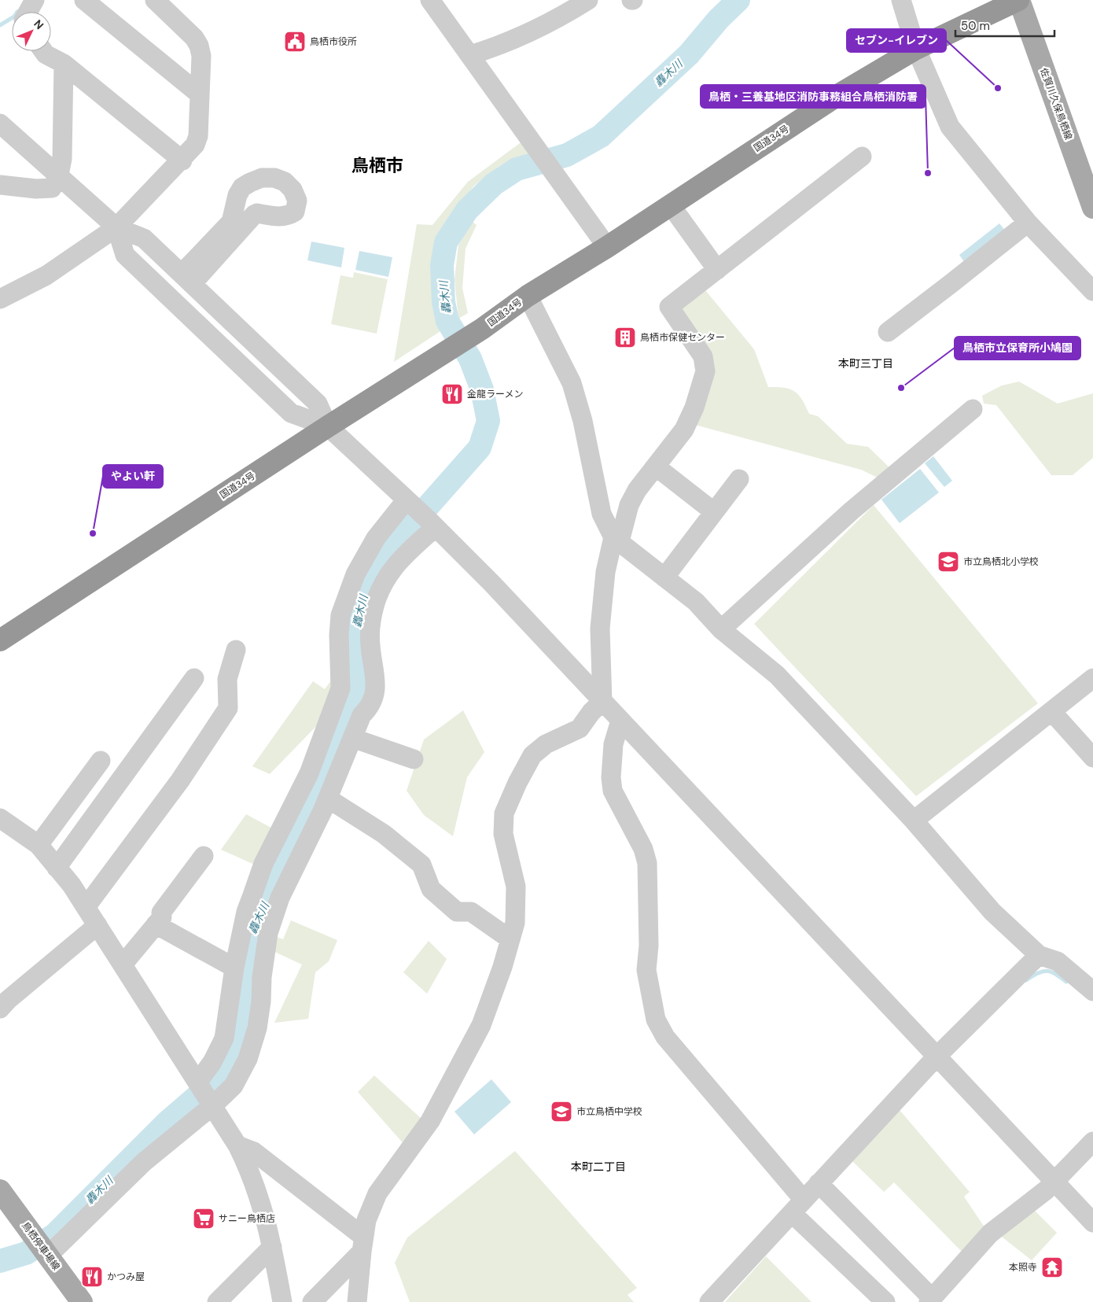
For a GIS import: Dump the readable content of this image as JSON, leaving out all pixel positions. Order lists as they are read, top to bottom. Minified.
{"streets":{"highway":["国道34号"],"main road":["佐賀川久保鳥栖線","鳥栖停車場線"]},"crossings":[["佐賀川久保鳥栖線","国道34号"]],"districts":["鳥栖市","本町三丁目","本町二丁目"],"water":["轟木川"],"places":{"public building":["鳥栖市役所"],"other":["セブン-イレブン","鳥栖・三養基地区消防事務組合鳥栖消防署","鳥栖市立保育所小鳩園","やよい軒"],"building":["鳥栖市保健センター"],"restaurant":["金龍ラーメン","かつみ屋"],"school or university":["市立鳥栖北小学校","市立鳥栖中学校"],"supermarket":["サニー鳥栖店"],"temple":["本照寺"]},"scale_bar":"50 m","north":"top right"}
